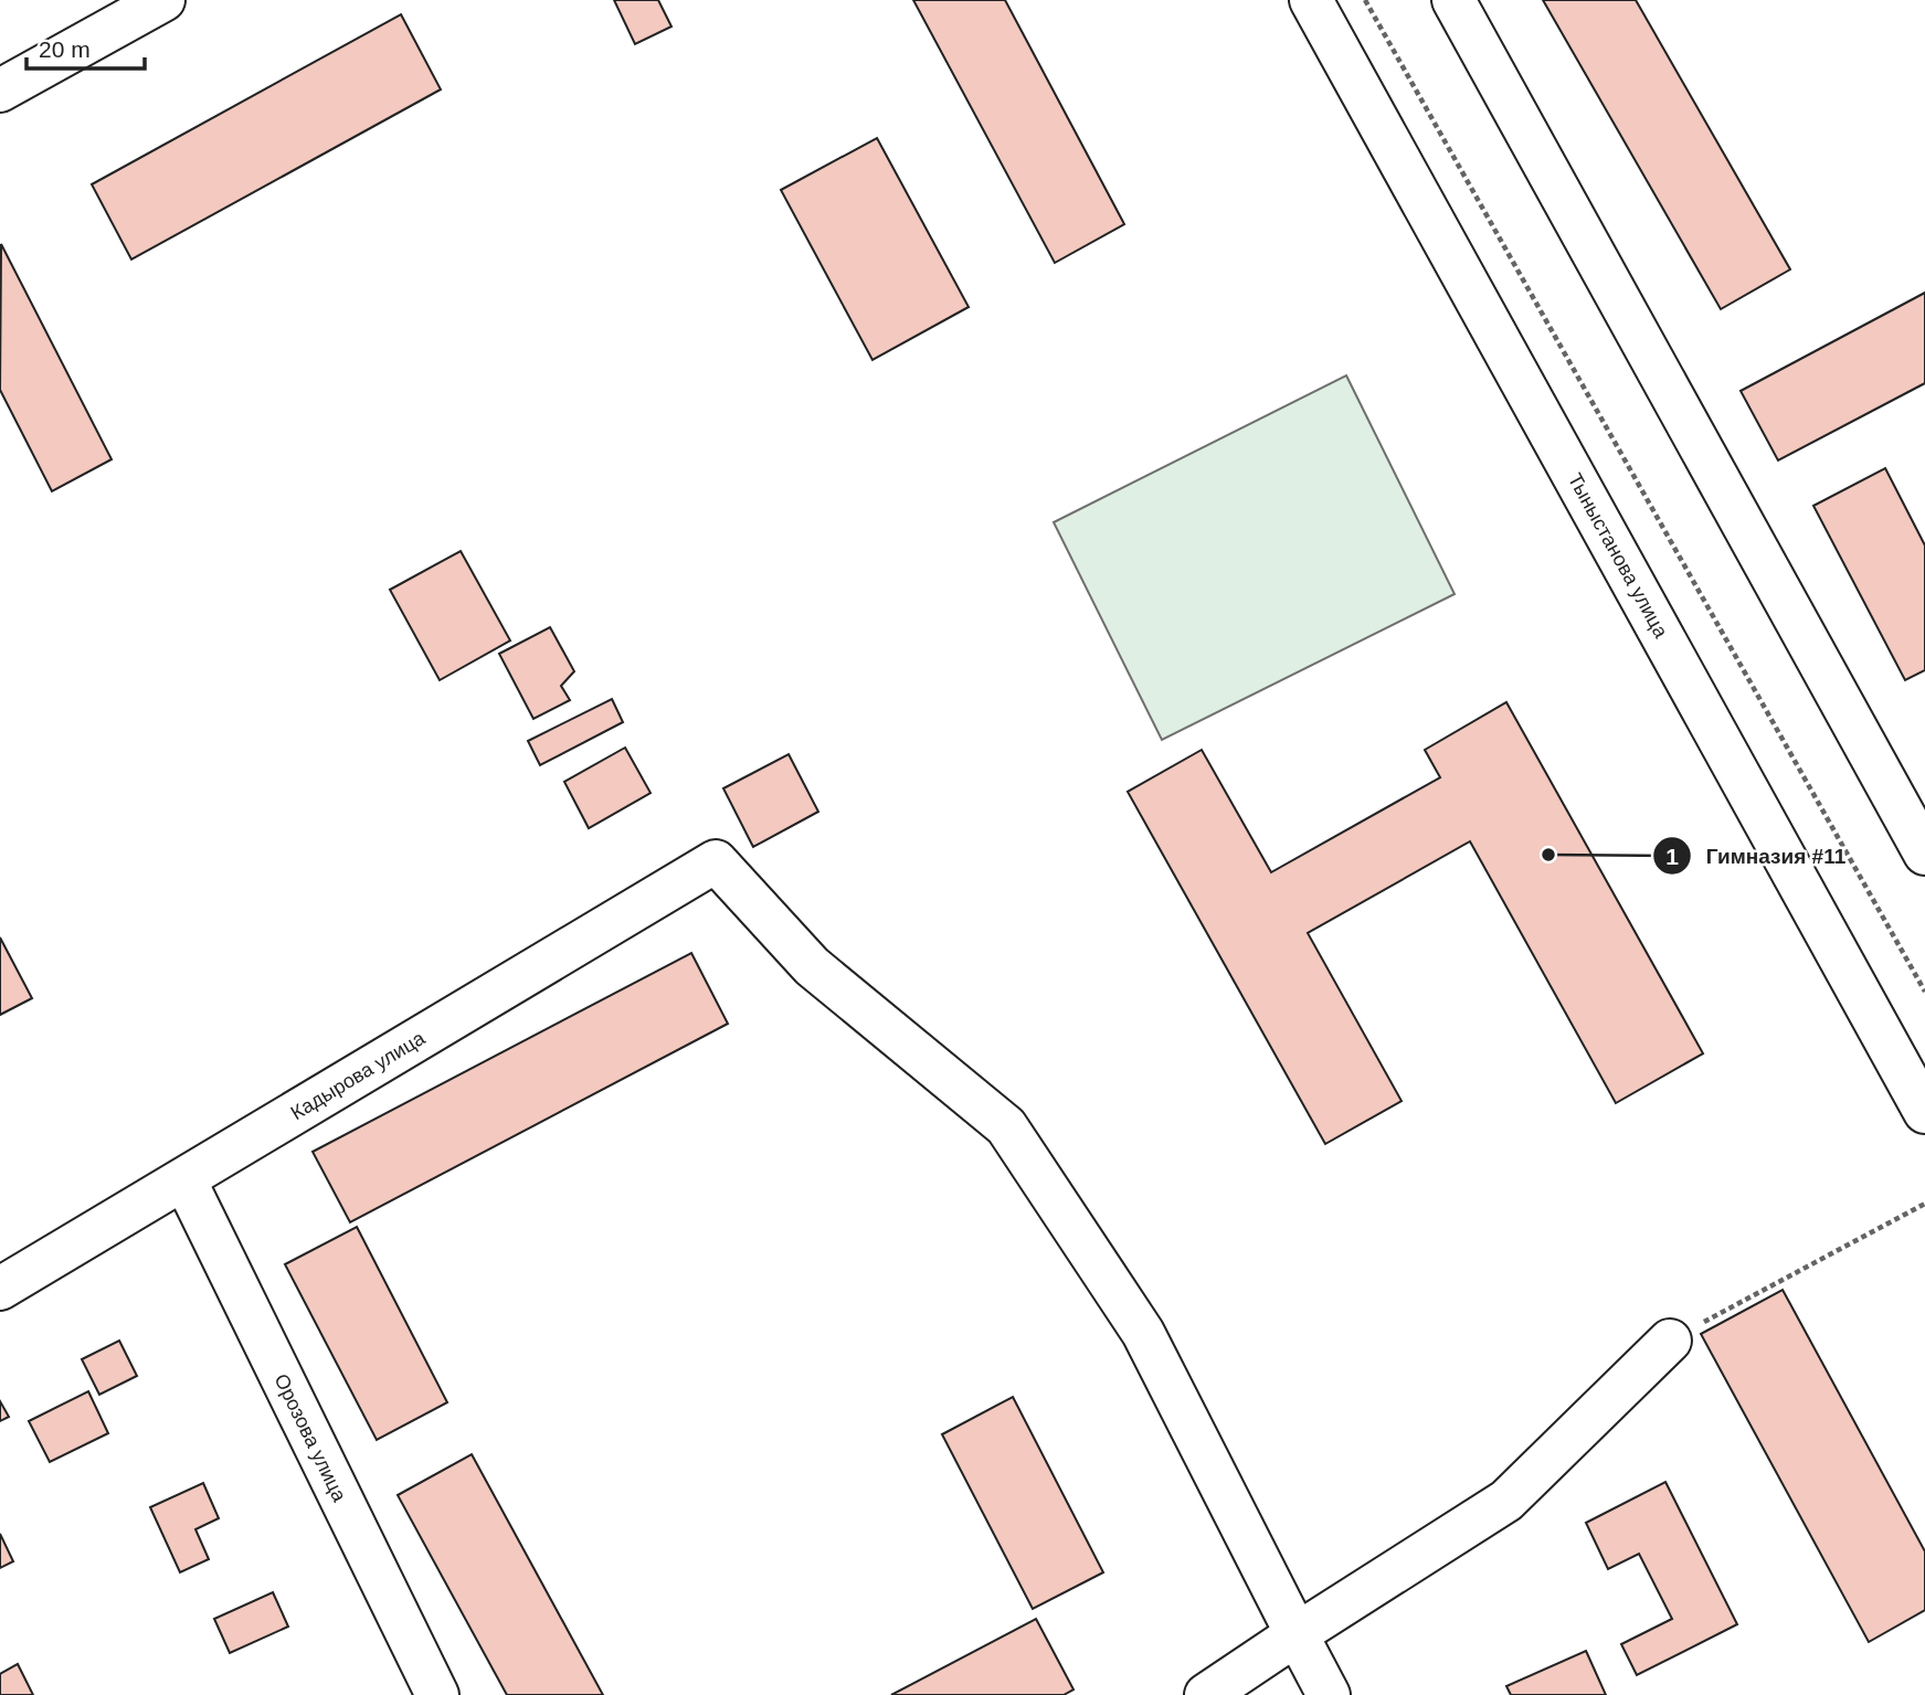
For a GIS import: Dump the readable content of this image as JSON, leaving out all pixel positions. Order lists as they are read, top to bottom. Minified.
{"streets":{"street":["Тыныстанова улица","Кадырова улица","Орозова улица"]},"crossings":[["Кадырова улица","Орозова улица"]],"places":["Гимназия #11"],"scale_bar":"20 m"}
